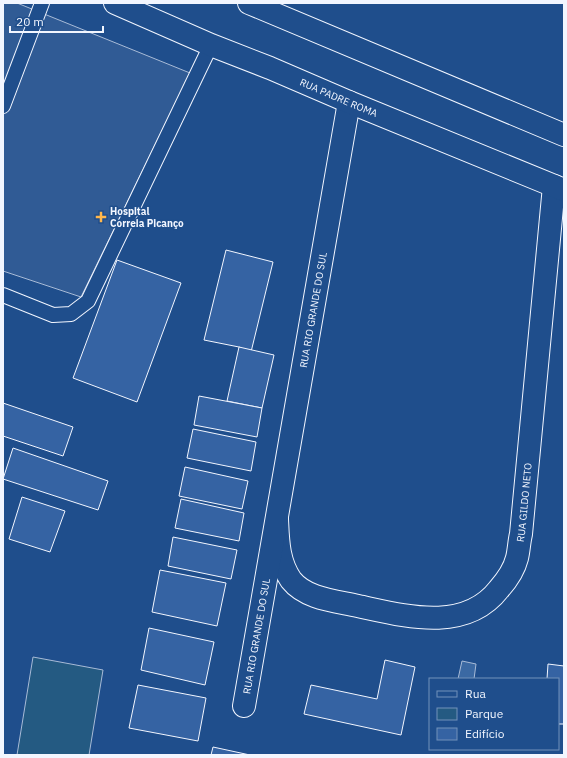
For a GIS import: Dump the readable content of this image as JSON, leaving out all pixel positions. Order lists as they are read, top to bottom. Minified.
{"streets":{"street":["RUA PADRE ROMA","RUA RIO GRANDE DO SUL","RUA GILDO NETO"]},"crossings":[["RUA PADRE ROMA","RUA RIO GRANDE DO SUL"],["RUA PADRE ROMA","RUA GILDO NETO"],["RUA RIO GRANDE DO SUL","RUA GILDO NETO"]],"places":{"health":["Hospital Correia Picanço"]},"legend":["Rua","Parque","Edifício"],"scale_bar":"20 m"}
